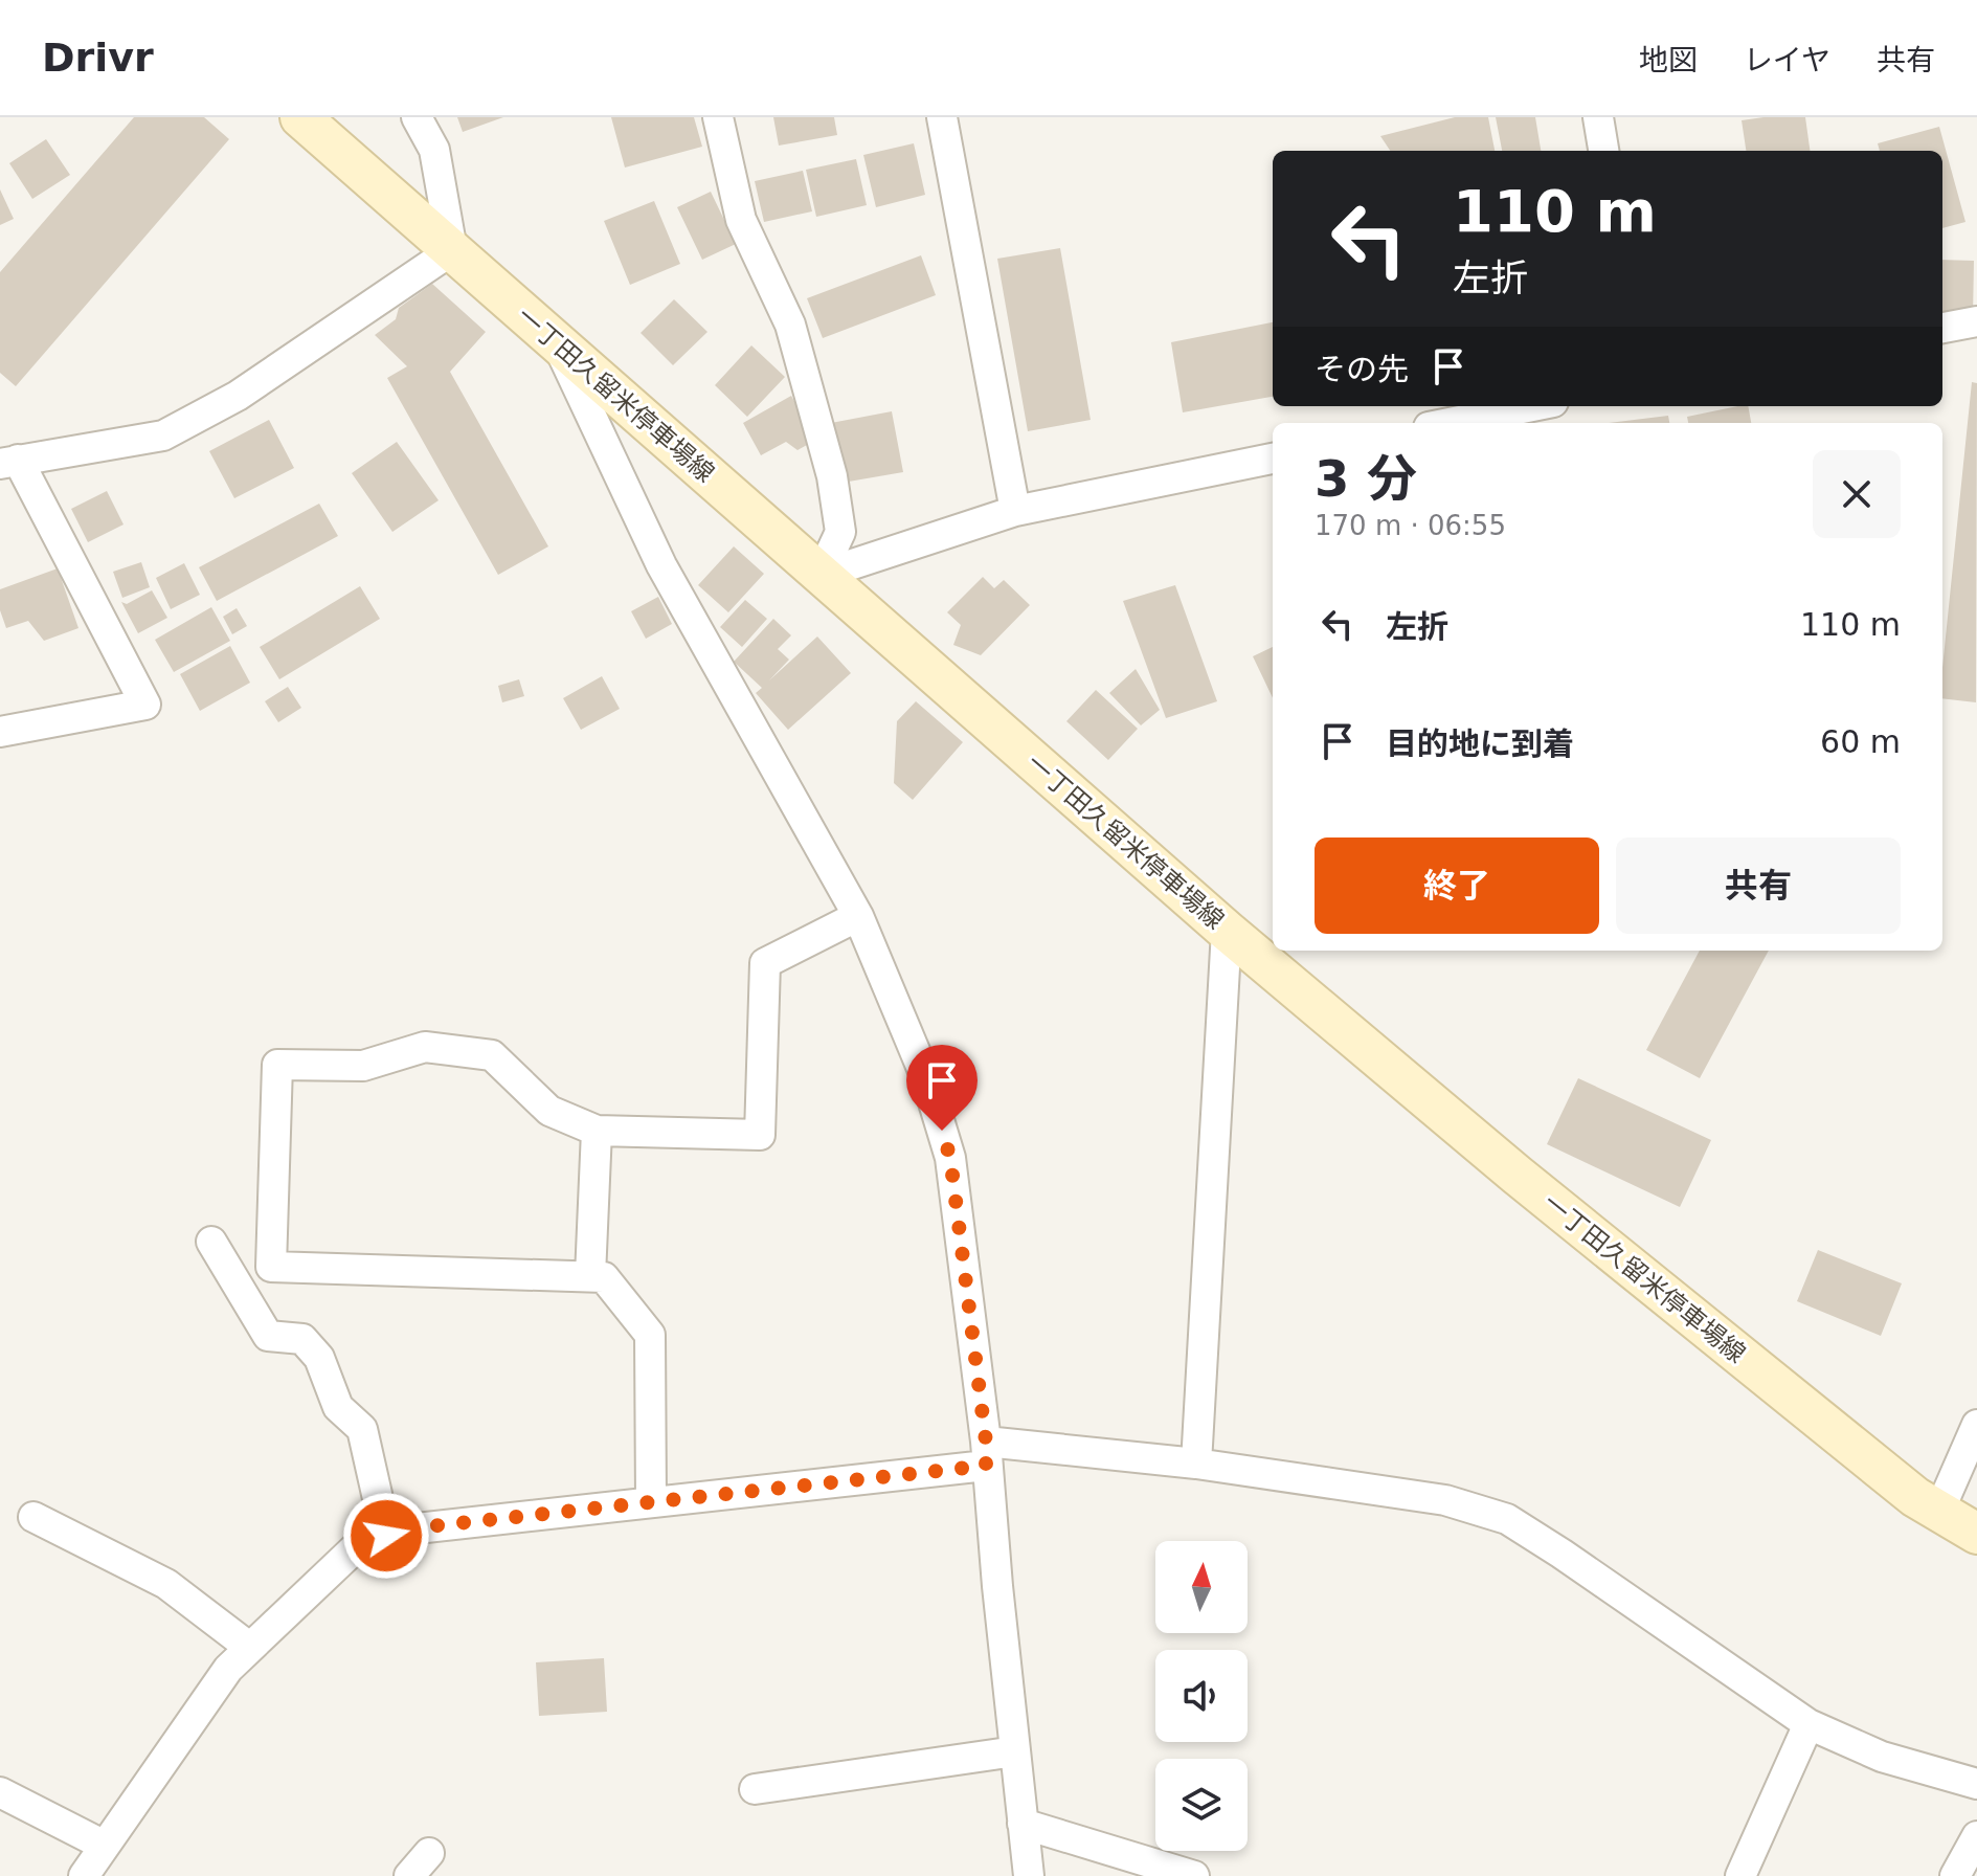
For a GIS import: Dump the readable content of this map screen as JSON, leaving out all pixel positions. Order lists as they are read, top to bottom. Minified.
{"streets":{"main road":["一丁田久留米停車場線"]},"north":"top","page":{"header":"Drivr","nav":["地図","レイヤ","共有"],"turn":["110 m","左折"],"then":"その先","heading":["3 分","170 m · 06:55"],"list":[{"name":"左折","value":"110 m"},{"name":"目的地に到着","value":"60 m"}],"buttons":["終了","共有"]}}
